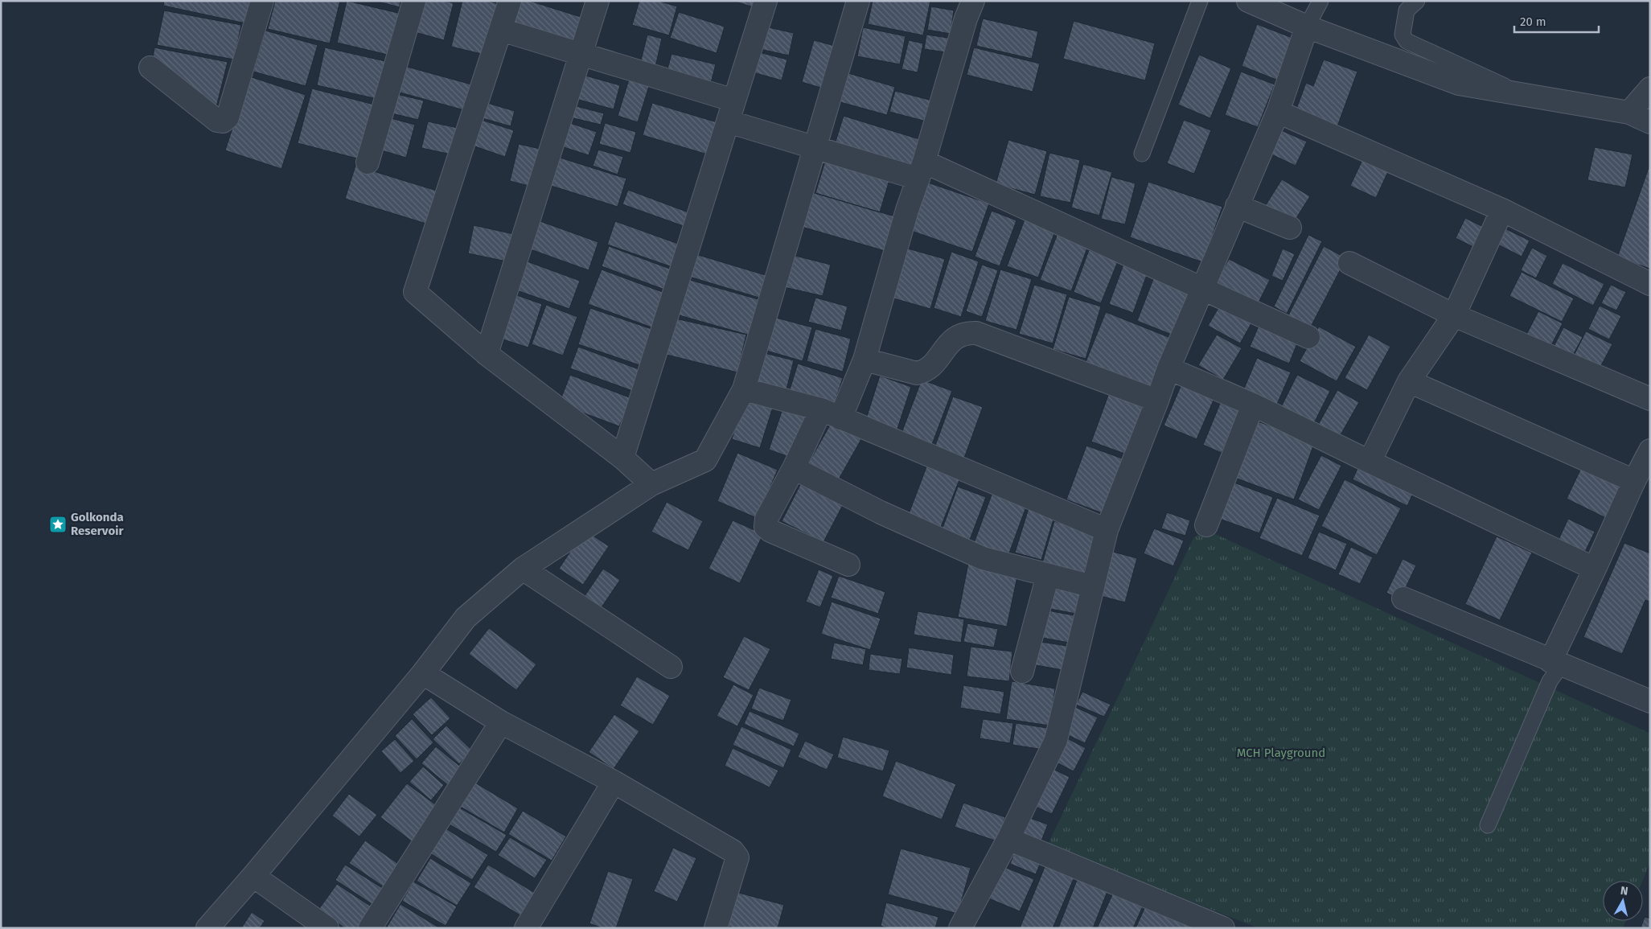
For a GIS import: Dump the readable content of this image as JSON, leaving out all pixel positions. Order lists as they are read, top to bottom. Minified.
{"parks":["MCH Playground"],"places":{"place":["Golkonda Reservoir"]},"scale_bar":"20 m","north":"top"}
